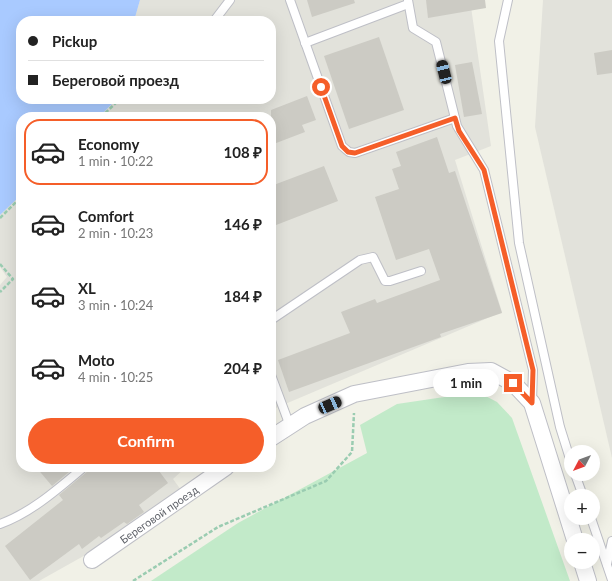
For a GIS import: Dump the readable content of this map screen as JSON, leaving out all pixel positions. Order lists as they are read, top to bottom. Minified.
{"streets":{"street":["Береговой проезд"]},"north":"bottom left","page":{"banner":["Pickup","Береговой проезд"],"list":[{"name":"Economy","note":"1 min · 10:22","value":"108 ₽"},{"name":"Comfort","note":"2 min · 10:23","value":"146 ₽"},{"name":"XL","note":"3 min · 10:24","value":"184 ₽"},{"name":"Moto","note":"4 min · 10:25","value":"204 ₽"}],"bubble":"1 min","buttons":"Confirm","map_buttons":["+","−"]}}
